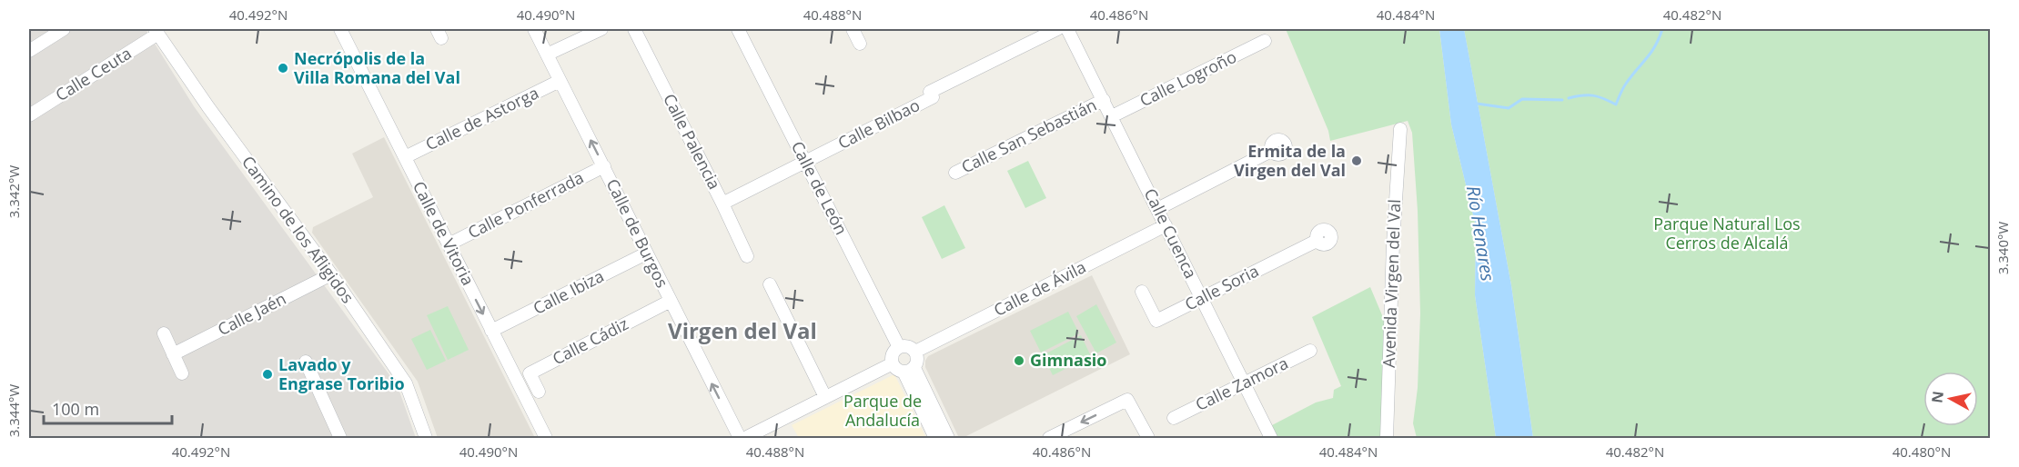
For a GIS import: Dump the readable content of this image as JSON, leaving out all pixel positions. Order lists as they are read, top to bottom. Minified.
{"streets":{"street":["Calle Ceuta","Calle Logroño","Calle de Astorga","Calle Bilbao","Calle San Sebastián","Calle Palencia","Calle de León","Calle Ponferrada","Camino de los Afligidos","Calle de Vitoria","Calle de Burgos","Calle Cuenca","Avenida Virgen del Val","Calle Soria","Calle de Ávila","Calle Ibiza","Calle Jaén","Calle Cádiz","Calle Zamora"]},"crossings":[["Calle Ceuta","Camino de los Afligidos"],["Calle Logroño","Calle Cuenca"],["Calle de Astorga","Calle de Vitoria"],["Calle de Astorga","Calle de Burgos"],["Calle Bilbao","Calle Palencia"],["Calle Bilbao","Calle de León"],["Calle San Sebastián","Calle Cuenca"],["Calle de León","Calle de Ávila"],["Calle Ponferrada","Calle de Vitoria"],["Calle Ponferrada","Calle de Burgos"],["Camino de los Afligidos","Calle Jaén"],["Calle de Vitoria","Calle Ibiza"],["Calle de Burgos","Calle Ibiza"],["Calle de Burgos","Calle Cádiz"],["Calle Cuenca","Calle Soria"],["Calle Cuenca","Calle de Ávila"],["Calle Cuenca","Calle Zamora"]],"districts":["Virgen del Val"],"water":["Río Henares"],"parks":["Parque Natural Los Cerros de Alcalá","Parque de Andalucía"],"places":["Necrópolis de la Villa Romana del Val","Ermita de la Virgen del Val","Gimnasio","Lavado y Engrase Toribio"],"scale_bar":"100 m","north":"left","coordinates":["40.492°N","40.490°N","40.488°N","40.486°N","40.484°N","40.482°N","3.342°W","3.340°W","3.344°W","40.480°N"]}
